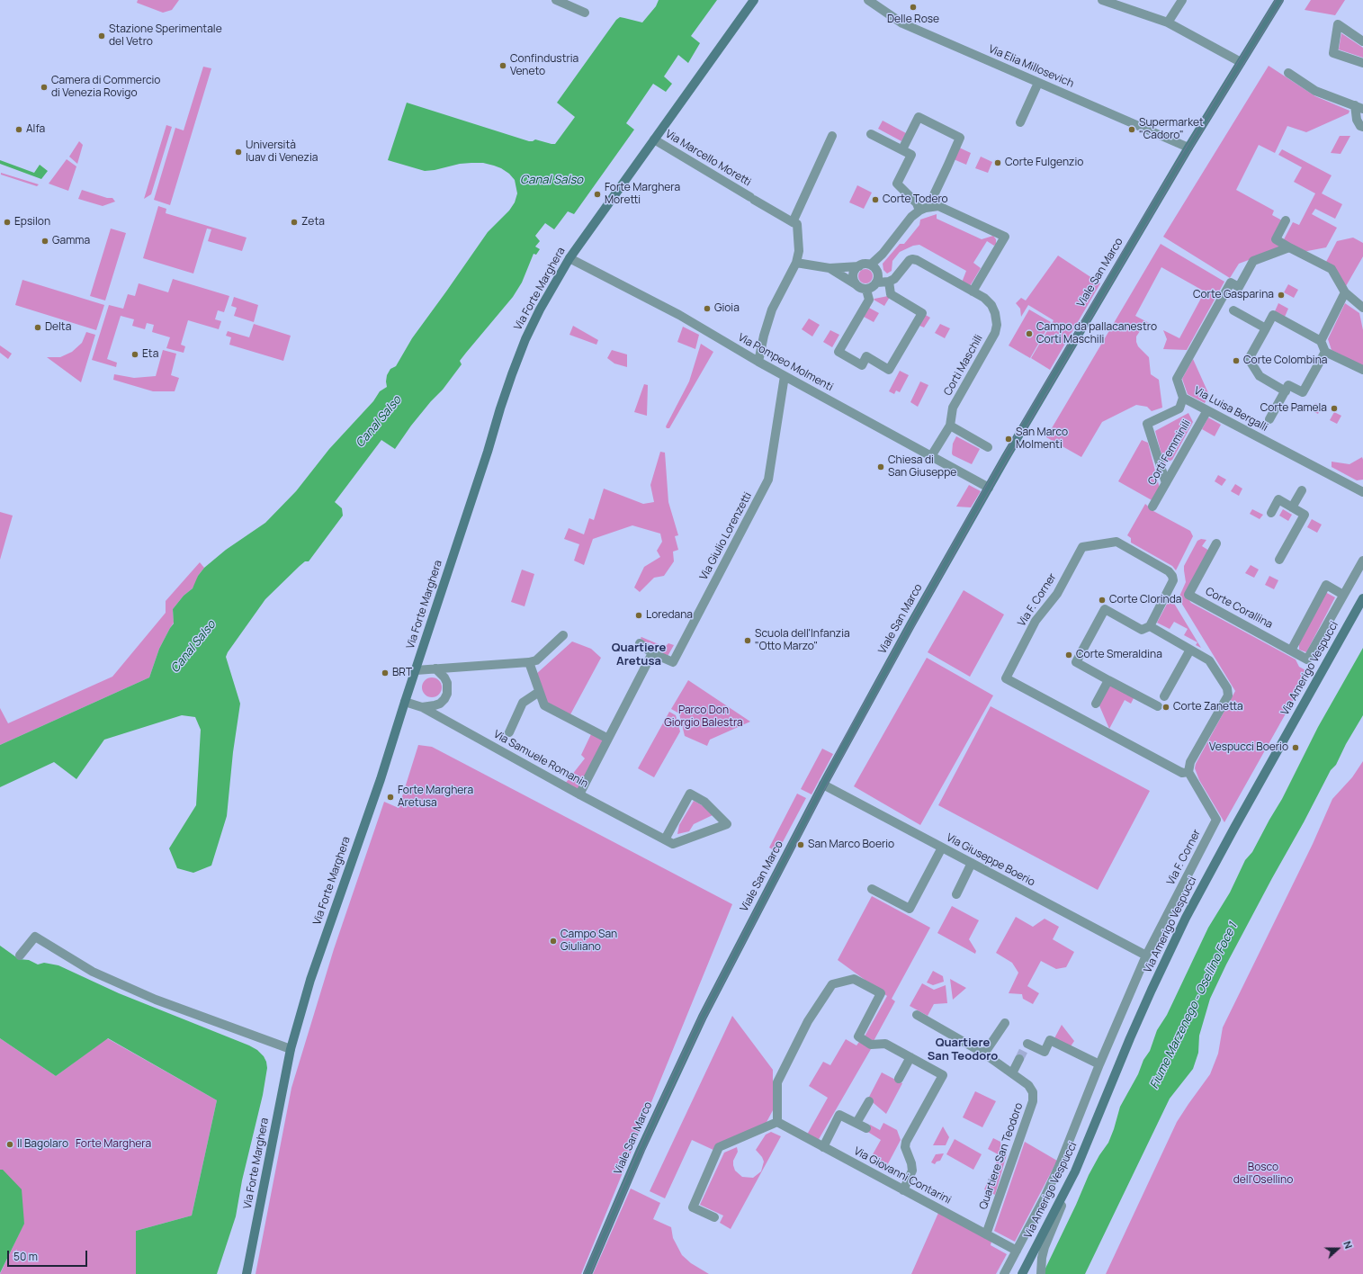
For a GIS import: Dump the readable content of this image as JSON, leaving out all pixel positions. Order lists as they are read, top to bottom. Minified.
{"streets":{"street":["Via Elia Millosevich","Via Marcello Moretti","Viale San Marco","Via Forte Marghera","Via Pompeo Molmenti","Corti Maschili","Via Luisa Bergalli","Corti Femminili","Via Giulio Lorenzetti","Via F. Corner","Corte Corallina","Via Amerigo Vespucci","Via Samuele Romanin","Via Giuseppe Boerio","Quartiere San Teodoro","Via Giovanni Contarini"]},"crossings":[["Via Elia Millosevich","Viale San Marco"],["Via Marcello Moretti","Via Forte Marghera"],["Viale San Marco","Via Pompeo Molmenti"],["Viale San Marco","Via Giuseppe Boerio"],["Via Forte Marghera","Via Pompeo Molmenti"],["Via Forte Marghera","Via Samuele Romanin"],["Via Pompeo Molmenti","Corti Maschili"],["Via Pompeo Molmenti","Via Giulio Lorenzetti"],["Via Luisa Bergalli","Corti Femminili"],["Via F. Corner","Via Giuseppe Boerio"],["Quartiere San Teodoro","Via Giovanni Contarini"]],"districts":["Quartiere Aretusa","Quartiere San Teodoro"],"water":["Canal Salso","Fiume Marzenego - Osellino Foce 1"],"parks":["Parco Don Giorgio Balestra","Forte Marghera","Bosco dell'Osellino"],"places":["Delle Rose","Stazione Sperimentale del Vetro","Confindustria Veneto","Camera di Commercio di Venezia Rovigo","Alfa","Supermarket \"Cadoro\"","Università Iuav di Venezia","Corte Fulgenzio","Forte Marghera Moretti","Corte Todero","Epsilon","Zeta","Gamma","Corte Gasparina","Gioia","Delta","Campo da pallacanestro Corti Maschili","Eta","Corte Colombina","Corte Pamela","San Marco Molmenti","Chiesa di San Giuseppe","Corte Clorinda","Loredana","Scuola dell'Infanzia \"Otto Marzo\"","Corte Smeraldina","BRT","Corte Zanetta","Vespucci Boerio","Forte Marghera Aretusa","San Marco Boerio","Campo San Giuliano","Il Bagolaro"],"scale_bar":"50 m","north":"right"}
